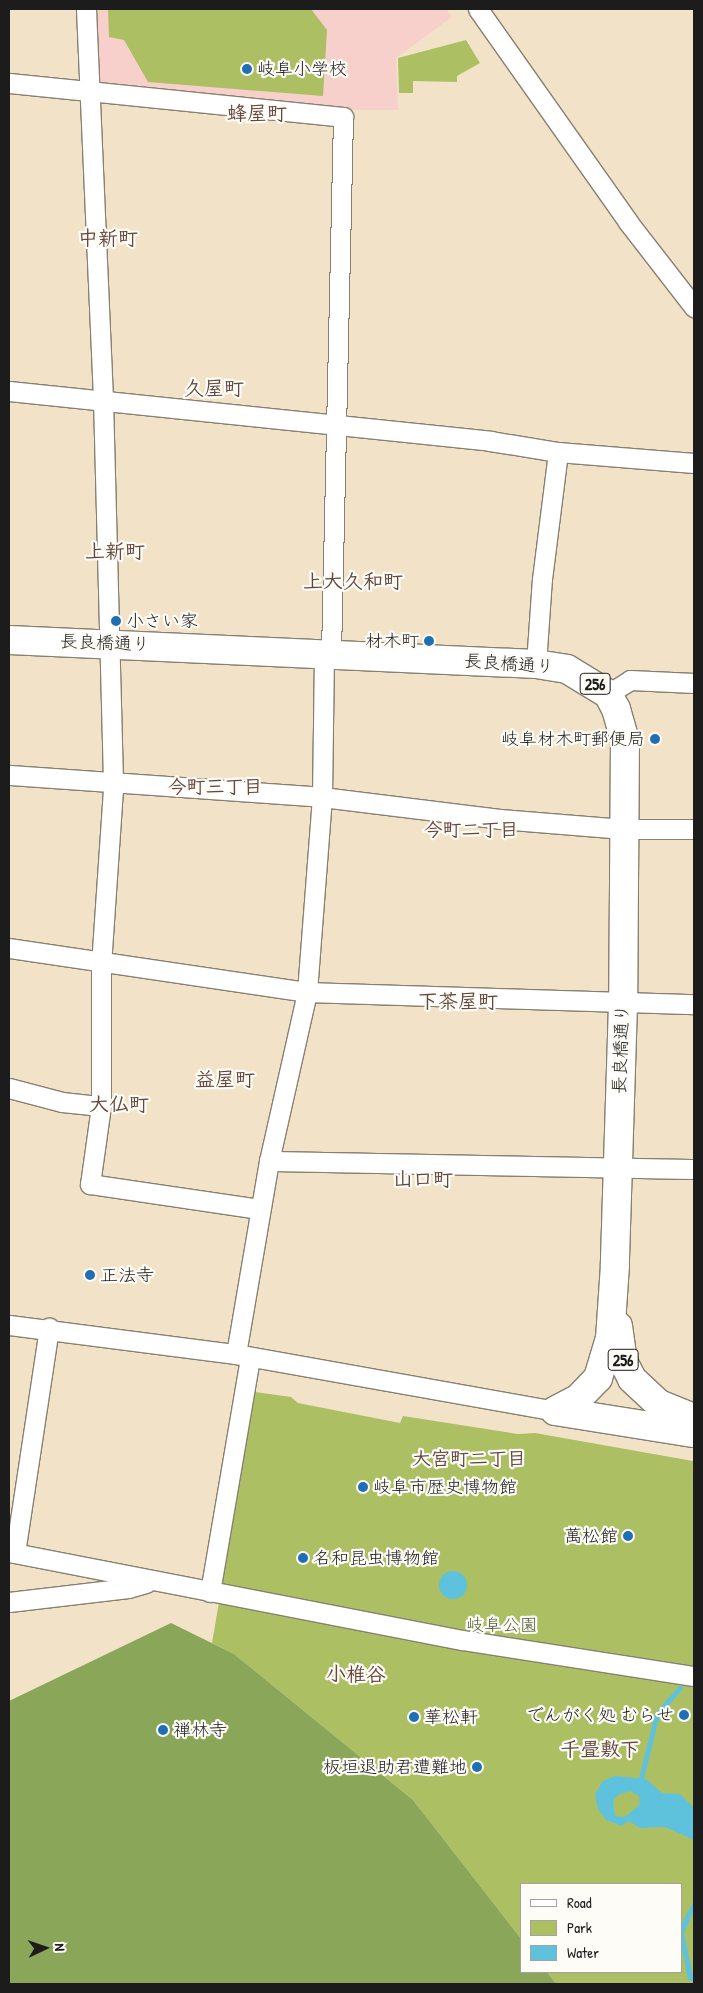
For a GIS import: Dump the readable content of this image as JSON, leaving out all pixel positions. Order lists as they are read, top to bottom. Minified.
{"streets":{"highway":["長良橋通り","256"]},"districts":["蜂屋町","中新町","久屋町","上新町","上大久和町","今町三丁目","今町二丁目","下茶屋町","益屋町","大仏町","山口町","大宮町二丁目","小椎谷","千畳敷下"],"parks":["岐阜公園"],"places":["岐阜小学校","小さい家","材木町","岐阜材木町郵便局","正法寺","岐阜市歴史博物館","萬松館","名和昆虫博物館","でんがく処 むらせ","華松軒","禅林寺","板垣退助君遭難地"],"legend":["Road","Park","Water"],"north":"right"}
